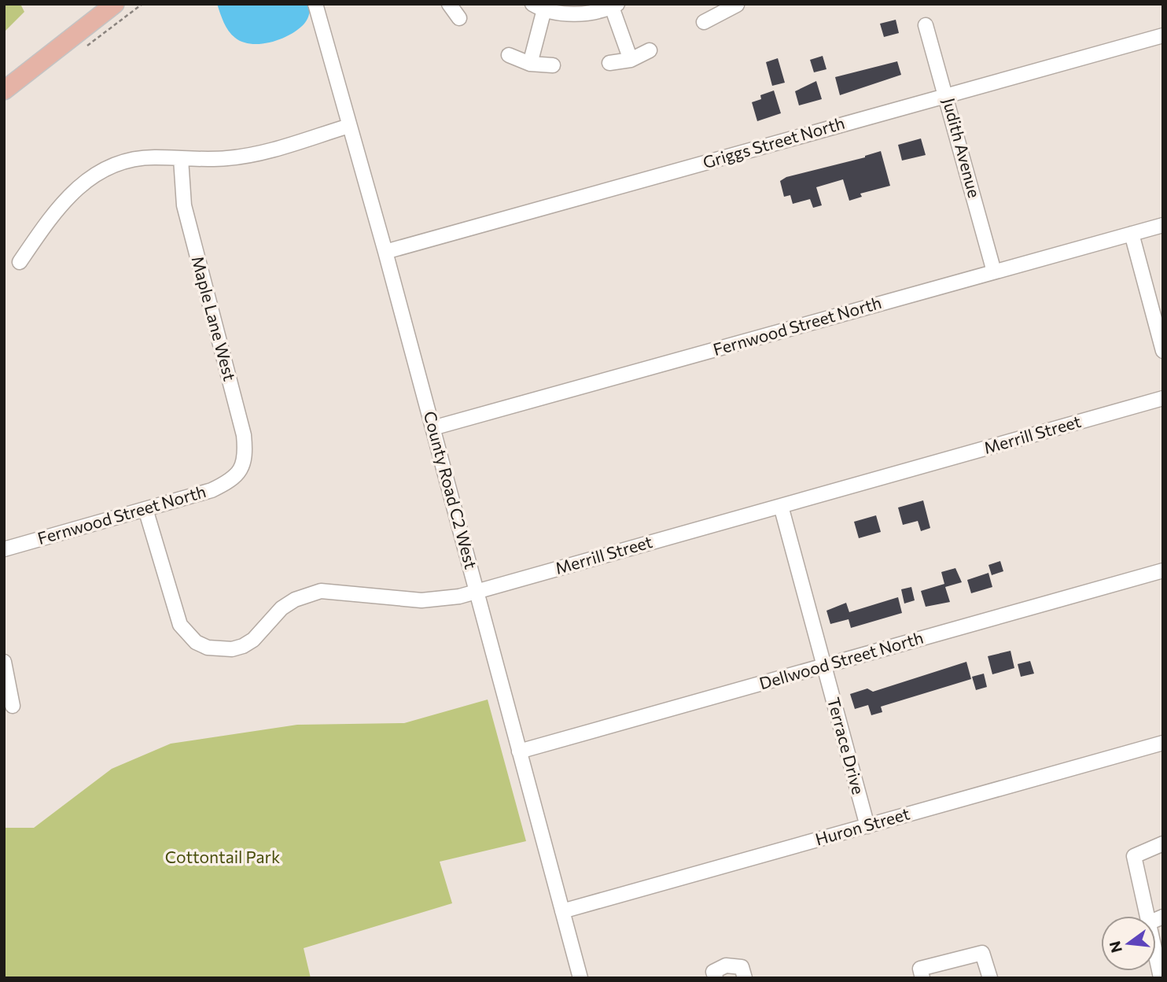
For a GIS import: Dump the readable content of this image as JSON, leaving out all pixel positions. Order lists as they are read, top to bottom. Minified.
{"streets":{"street":["Griggs Street North","Judith Avenue","Maple Lane West","Fernwood Street North","Merrill Street","County Road C2 West","Dellwood Street North","Terrace Drive","Huron Street"]},"crossings":[["Griggs Street North","Judith Avenue"],["Griggs Street North","County Road C2 West"],["Judith Avenue","Fernwood Street North"],["Maple Lane West","Fernwood Street North"],["Fernwood Street North","Merrill Street"],["Fernwood Street North","County Road C2 West"],["Merrill Street","County Road C2 West"],["Merrill Street","Terrace Drive"],["County Road C2 West","Dellwood Street North"],["County Road C2 West","Huron Street"],["Dellwood Street North","Terrace Drive"],["Terrace Drive","Huron Street"]],"parks":["Cottontail Park"],"north":"left"}
